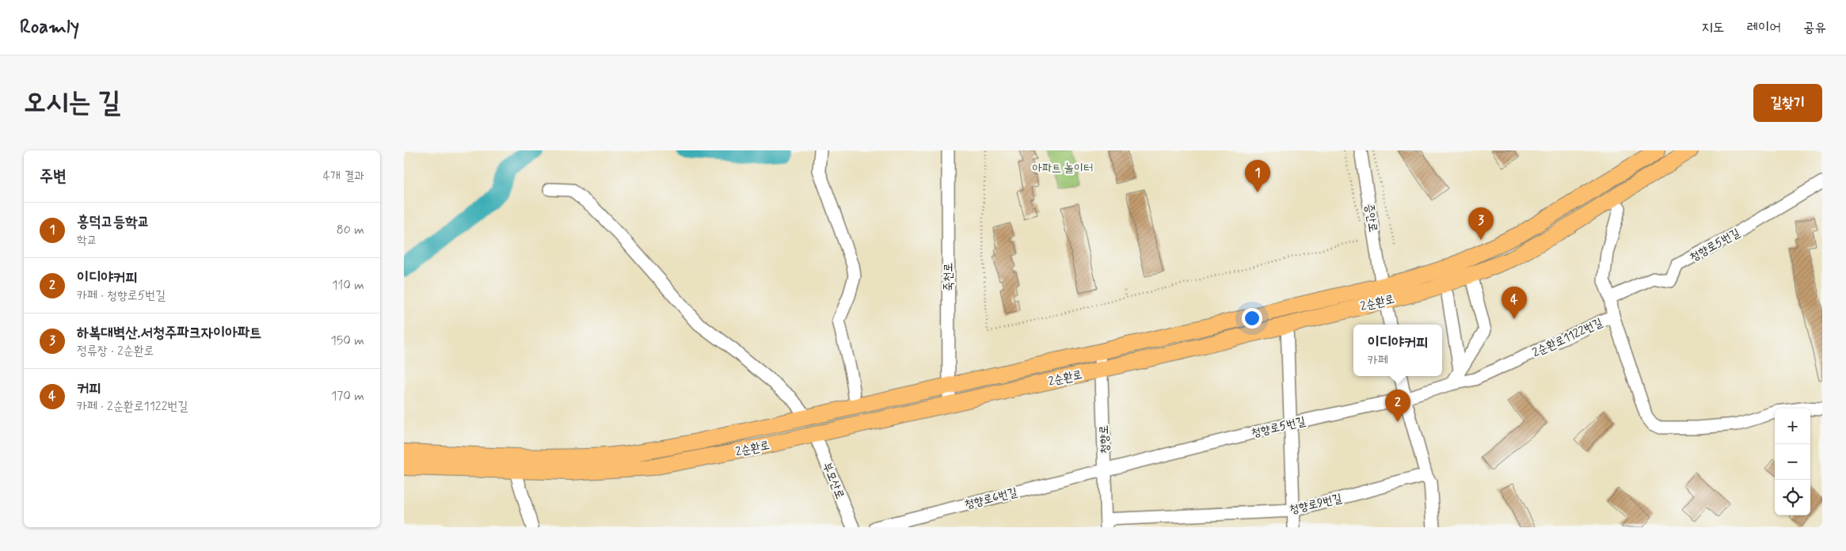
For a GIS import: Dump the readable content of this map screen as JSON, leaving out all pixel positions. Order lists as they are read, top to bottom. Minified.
{"streets":{"main road":["2순환로"],"street":["증안로","청향로5번길","죽천로","2순환로1122번길","청향로","부모산로","청향로6번길","청향로9번길"]},"crossings":[["증안로","2순환로"],["청향로5번길","2순환로1122번길"],["청향로5번길","청향로"],["청향로5번길","청향로6번길"],["죽천로","2순환로"],["2순환로","2순환로1122번길"],["2순환로","청향로"],["2순환로","부모산로"],["청향로","청향로6번길"],["청향로","청향로9번길"]],"parks":["아파트 놀이터"],"page":{"header":"Roamly","nav":["지도","레이어","공유"],"buttons":"길찾기","title":"오시는 길","heading":["주변","4개 결과"],"pins":["1","3","4","2"],"list":[{"mark":"1","name":"흥덕고등학교","note":"학교","value":"80 m"},{"mark":"2","name":"이디야커피","note":"카페 · 청향로5번길","value":"110 m"},{"mark":"3","name":"하복대벽산.서청주파크자이아파트","note":"정류장 · 2순환로","value":"150 m"},{"mark":"4","name":"커피","note":"카페 · 2순환로1122번길","value":"170 m"}],"popup":["이디야커피","카페"],"map_buttons":["+","−"]}}
